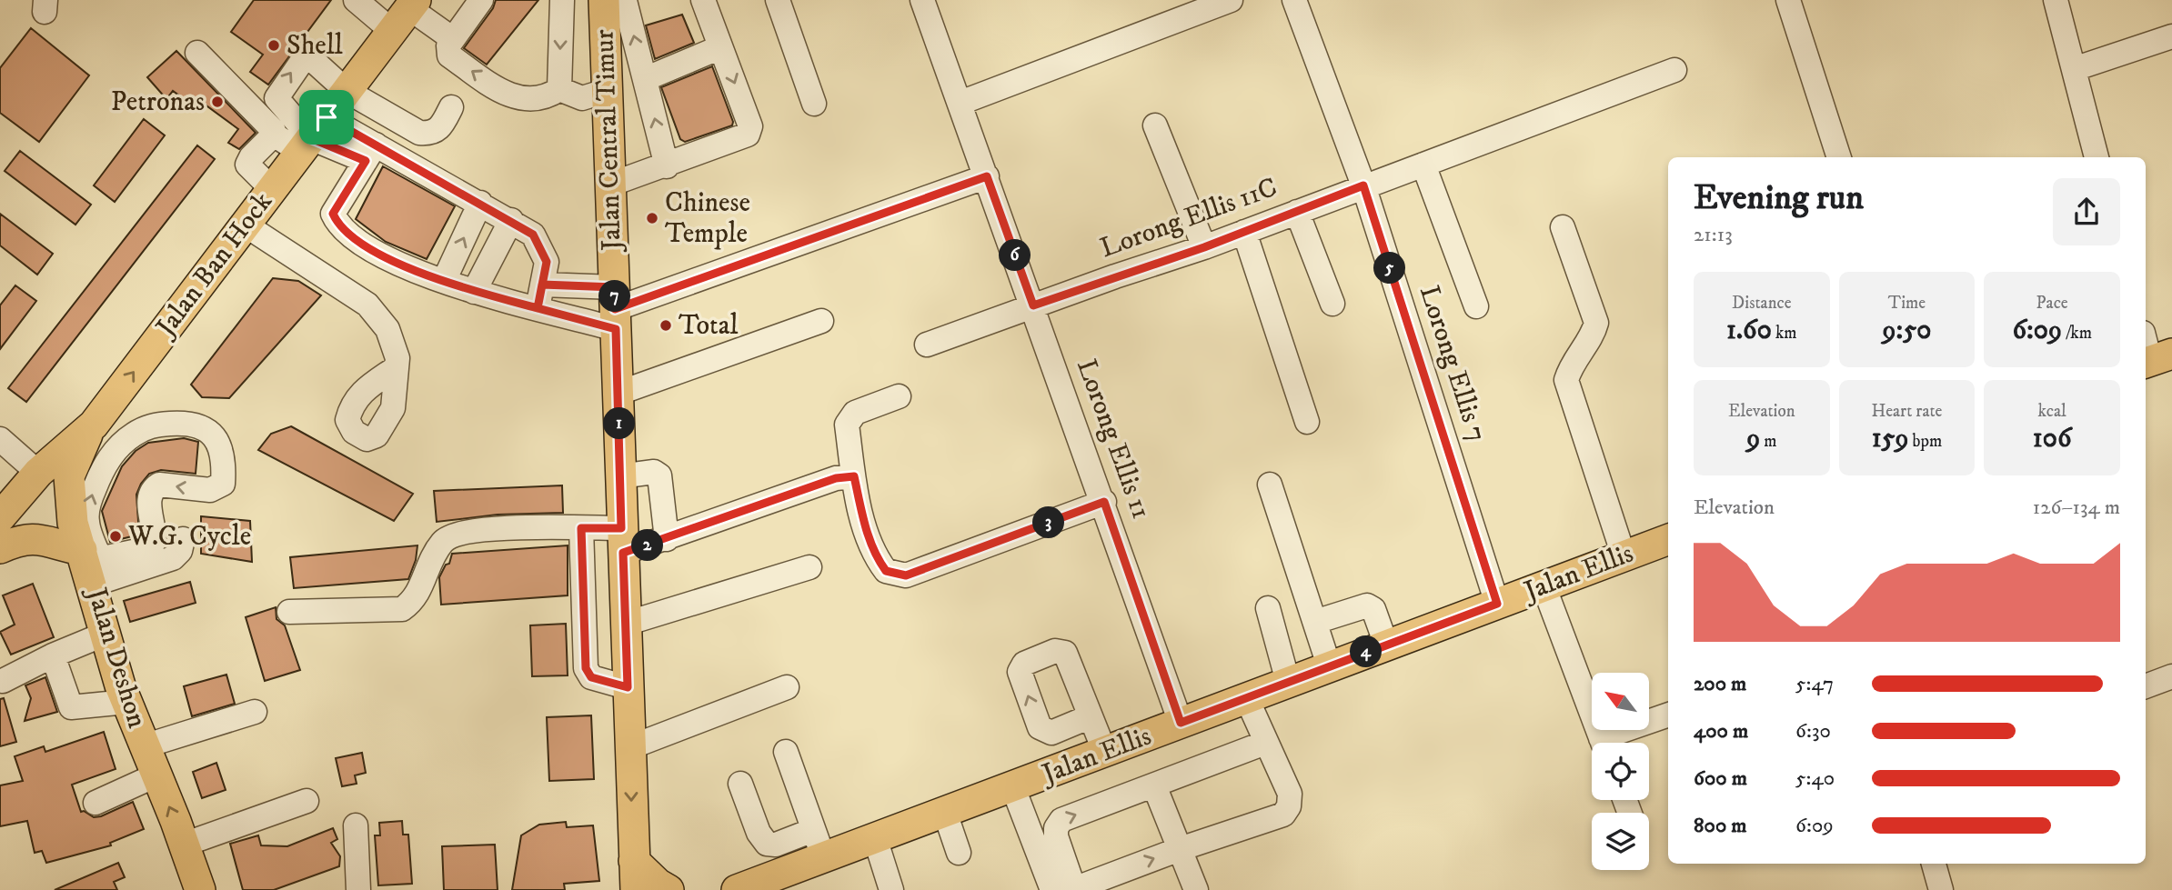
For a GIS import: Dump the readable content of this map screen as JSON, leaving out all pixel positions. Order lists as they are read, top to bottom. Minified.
{"streets":{"main road":["Jalan Central Timur","Jalan Ban Hock","Jalan Ellis","Jalan Deshon"],"street":["Lorong Ellis 11C","Lorong Ellis 7","Lorong Ellis 11"]},"crossings":[["Lorong Ellis 11C","Lorong Ellis 7"],["Lorong Ellis 11C","Lorong Ellis 11"],["Jalan Ban Hock","Jalan Deshon"],["Lorong Ellis 7","Jalan Ellis"],["Lorong Ellis 11","Jalan Ellis"]],"one_way":["Jalan Ban Hock"],"places":["Shell","Petronas","Chinese Temple","Total","W.G. Cycle"],"north":"top left","page":{"heading":["Evening run","21:13"],"pins":["6","5","7","1","3","2","4"],"stats":[["Distance","1.60 km"],["Time","9:50"],["Pace","6:09 /km"],["Elevation","9 m"],["Heart rate","159 bpm"],["kcal","106"]],"chart":["Elevation","126–134 m"],"list":[{"name":"200 m","note":"5:47"},{"name":"400 m","note":"6:30"},{"name":"600 m","note":"5:40"},{"name":"800 m","note":"6:09"}]}}
